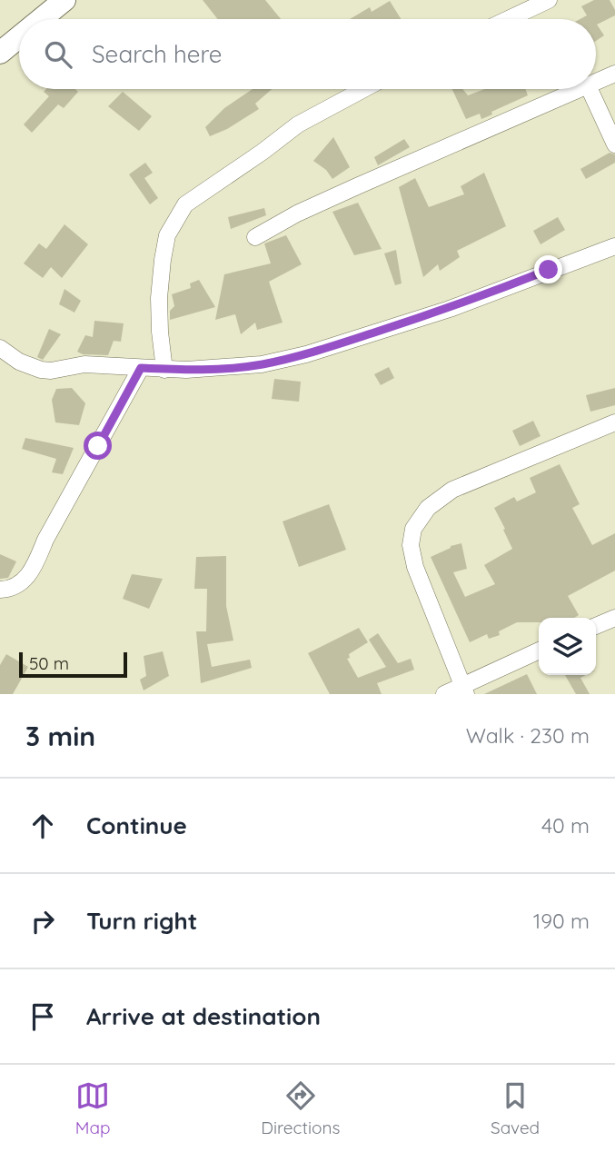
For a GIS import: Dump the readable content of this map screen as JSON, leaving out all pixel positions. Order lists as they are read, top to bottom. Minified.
{"scale_bar":"50 m","page":{"search":"Search here","scale":"50 m","heading":["3 min","Walk · 230 m"],"list":[["Continue","40 m"],["Turn right","190 m"],"Arrive at destination"],"nav":["Map","Directions","Saved"]}}
